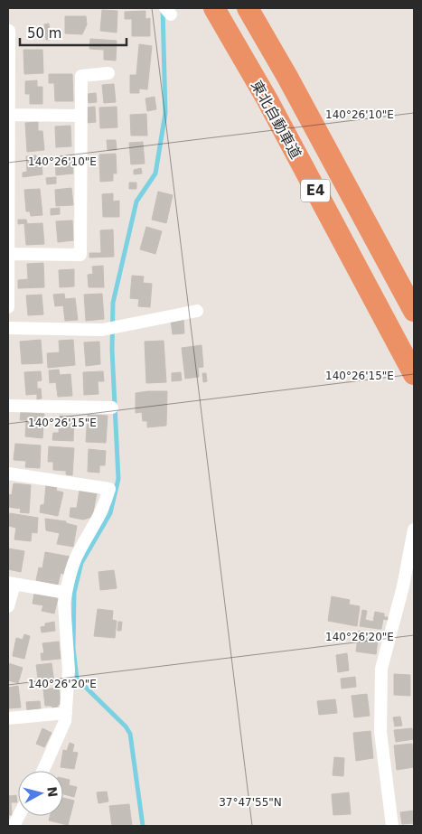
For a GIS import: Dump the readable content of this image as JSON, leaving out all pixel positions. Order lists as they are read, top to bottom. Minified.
{"streets":{"highway":["東北自動車道","E4"]},"scale_bar":"50 m","north":"right","coordinates":["140°26'10\"E","140°26'15\"E","140°26'20\"E","37°47'55\"N"]}
